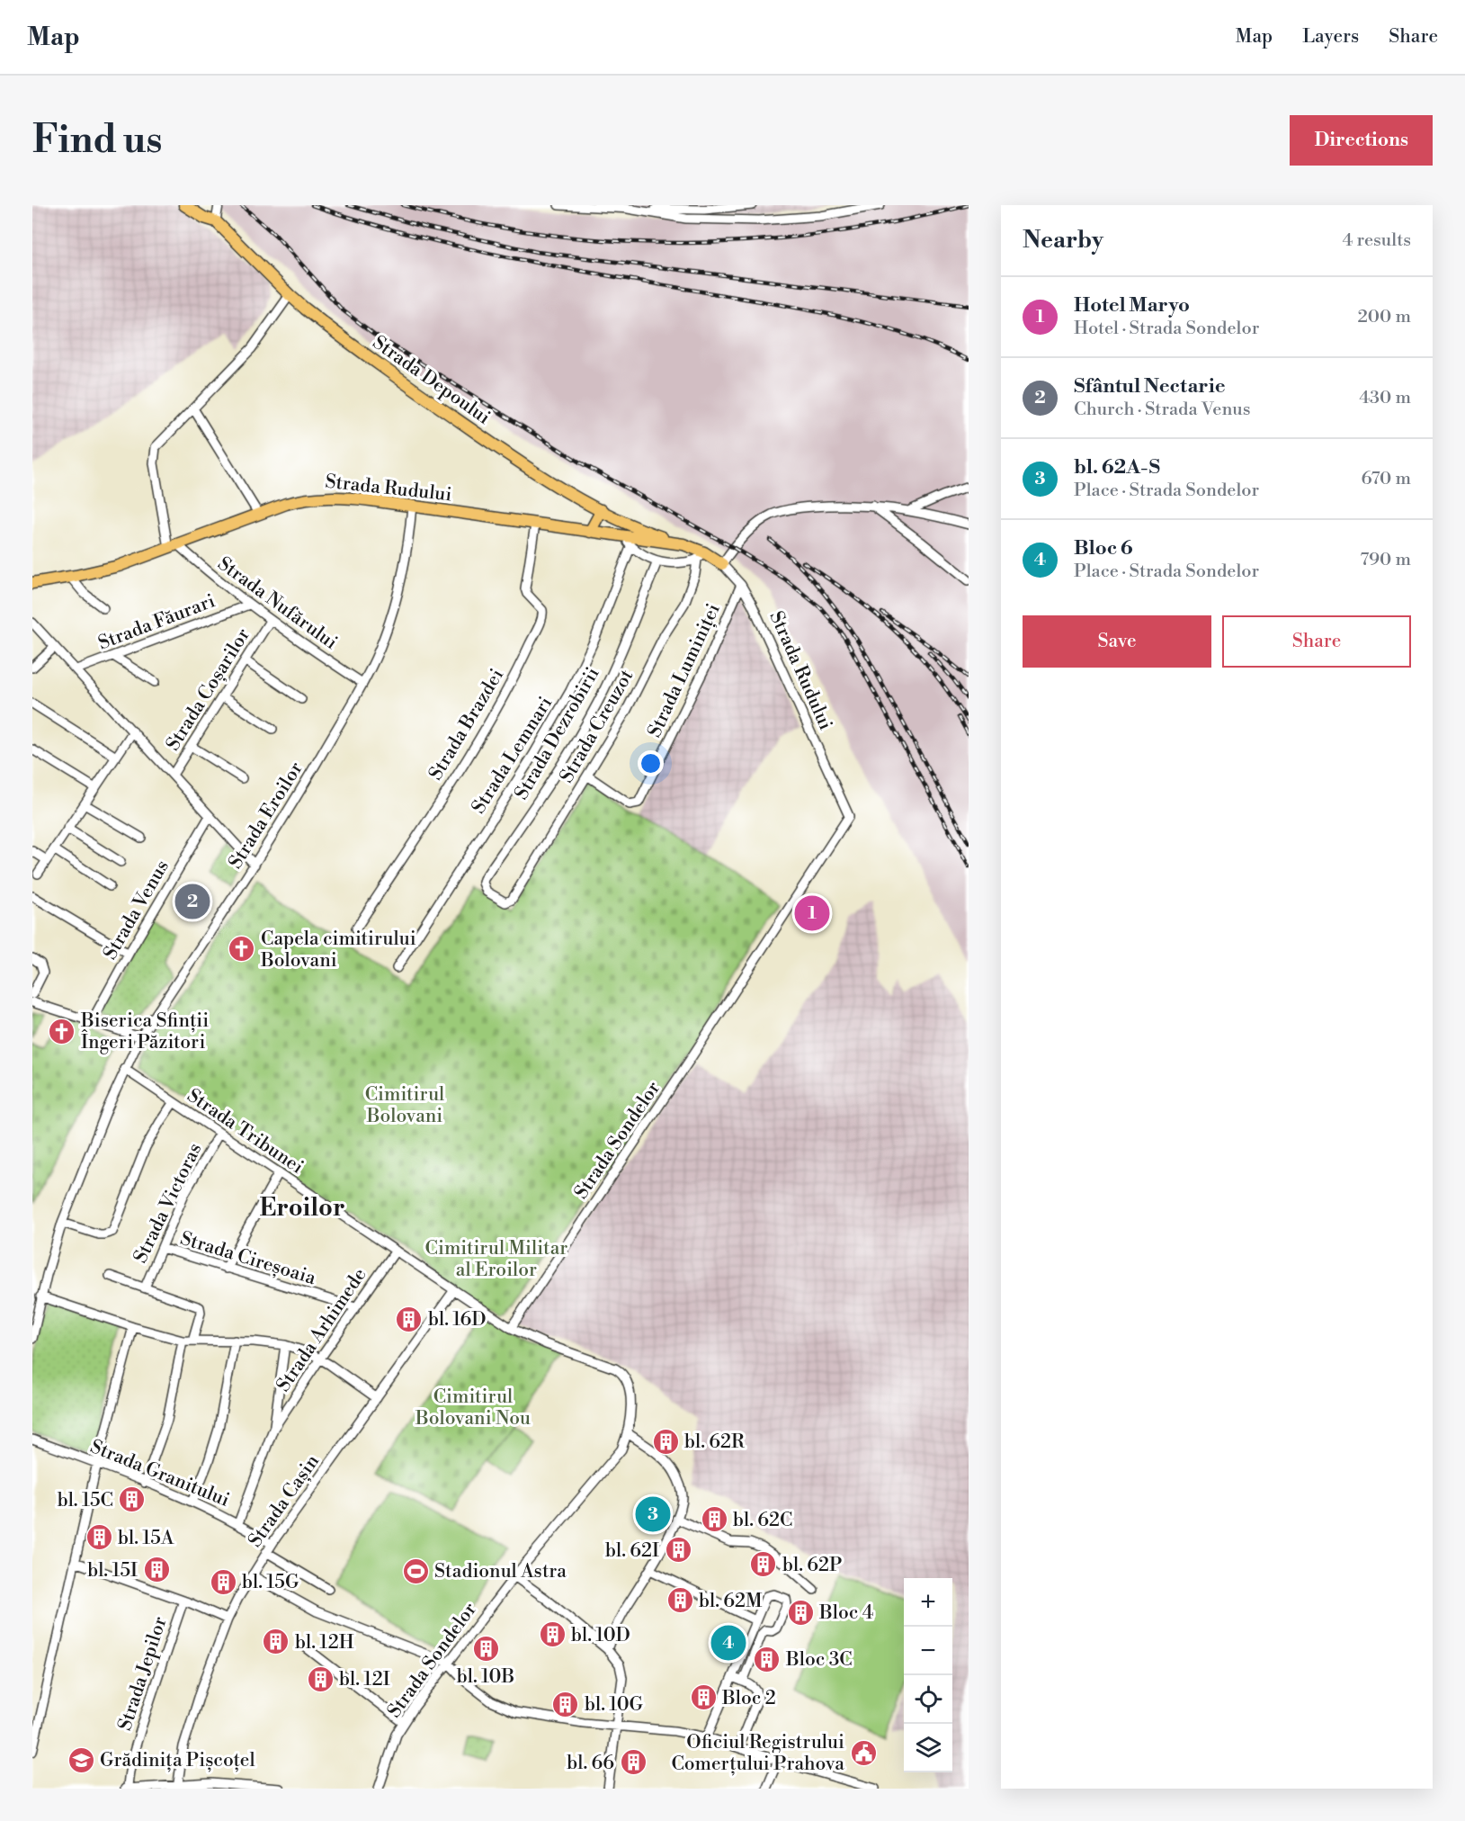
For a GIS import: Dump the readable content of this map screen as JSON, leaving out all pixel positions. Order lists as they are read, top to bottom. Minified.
{"streets":{"main road":["Strada Depoului","Strada Rudului"],"street":["Strada Nufărului","Strada Făurari","Strada Luminiței","Strada Coșarilor","Strada Brazdei","Strada Creuzot","Strada Dezrobirii","Strada Lemnari","Strada Eroilor","Strada Venus","Strada Tribunei","Strada Sondelor","Strada Victoras","Strada Cireșoaia","Strada Arhimede","Strada Granitului","Strada Cașin","Strada Jepilor"]},"crossings":[["Strada Depoului","Strada Rudului"],["Strada Rudului","Strada Nufărului"],["Strada Rudului","Strada Luminiței"],["Strada Rudului","Strada Brazdei"],["Strada Rudului","Strada Creuzot"],["Strada Rudului","Strada Eroilor"],["Strada Rudului","Strada Sondelor"],["Strada Nufărului","Strada Făurari"],["Strada Nufărului","Strada Coșarilor"],["Strada Nufărului","Strada Eroilor"],["Strada Luminiței","Strada Creuzot"],["Strada Creuzot","Strada Dezrobirii"],["Strada Eroilor","Strada Tribunei"],["Strada Tribunei","Strada Sondelor"],["Strada Tribunei","Strada Victoras"],["Strada Tribunei","Strada Arhimede"],["Strada Tribunei","Strada Cașin"],["Strada Victoras","Strada Cireșoaia"],["Strada Cireșoaia","Strada Arhimede"],["Strada Arhimede","Strada Granitului"],["Strada Granitului","Strada Cașin"]],"districts":["Eroilor"],"parks":["Cimitirul Bolovani","Cimitirul Militar al Eroilor","Cimitirul Bolovani Nou"],"places":{"church":["Capela cimitirului Bolovani","Biserica Sfinții Îngeri Păzitori"],"building":["bl. 16D","bl. 62R","bl. 15C","bl. 62C","bl. 15A","bl. 62I","bl. 62P","bl. 15I","bl. 15G","bl. 62M","Bloc 4","bl. 10D","bl. 12H","bl. 10B","Bloc 3C","bl. 12I","Bloc 2","bl. 10G","bl. 66"],"sports":["Stadionul Astra"],"public building":["Oficiul Registrului Comerțului Prahova"],"school or university":["Grădinița Pișcoțel"]},"page":{"header":"Map","nav":["Map","Layers","Share"],"buttons":["Directions",["Save","Share"]],"title":"Find us","heading":["Nearby","4 results"],"list":[{"mark":"1","name":"Hotel Maryo","note":"Hotel · Strada Sondelor","value":"200 m"},{"mark":"2","name":"Sfântul Nectarie","note":"Church · Strada Venus","value":"430 m"},{"mark":"3","name":"bl. 62A-S","note":"Place · Strada Sondelor","value":"670 m"},{"mark":"4","name":"Bloc 6","note":"Place · Strada Sondelor","value":"790 m"}],"pins":["2","1","3","4"],"map_buttons":["+","−"]}}
